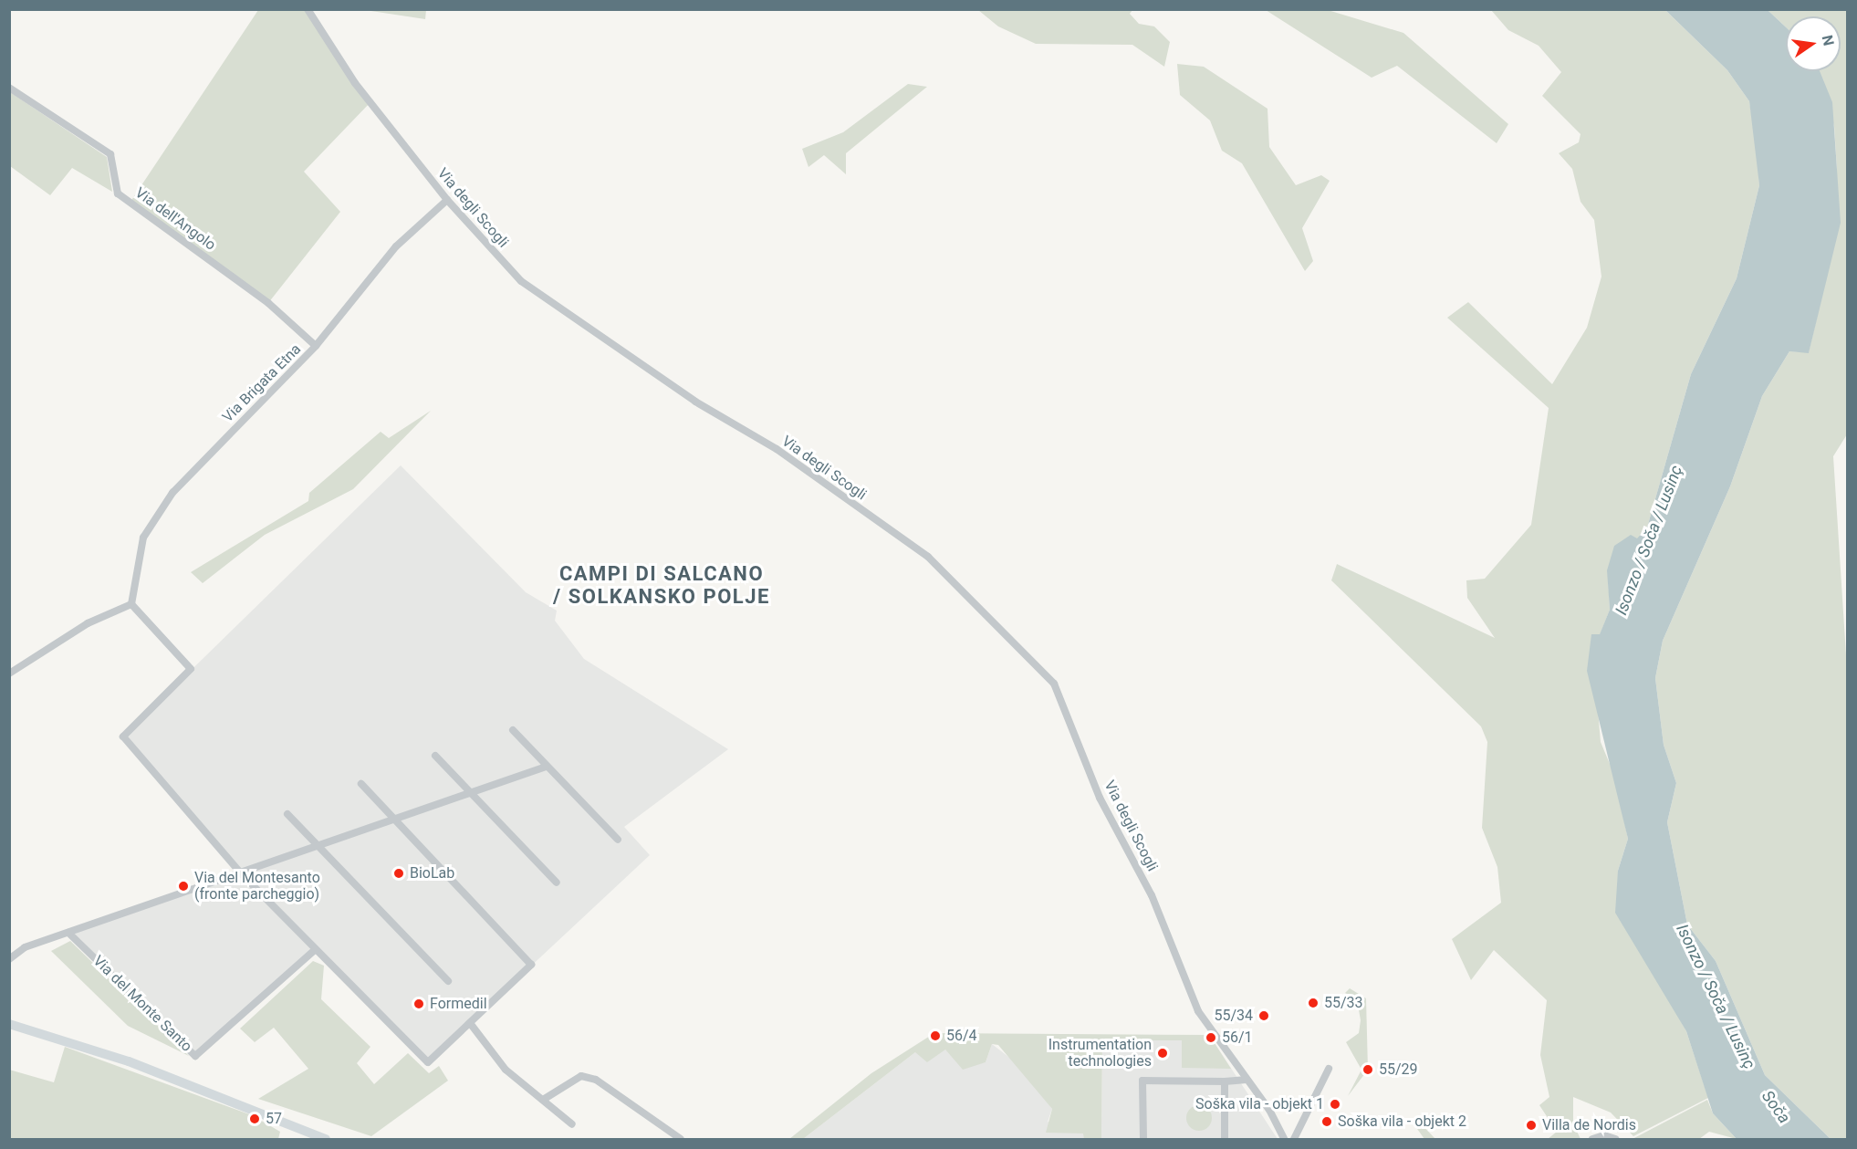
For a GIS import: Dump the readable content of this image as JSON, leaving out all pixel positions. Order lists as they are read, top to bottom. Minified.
{"streets":{"street":["Via degli Scogli","Via dell'Angolo","Via Brigata Etna","Via del Monte Santo"]},"crossings":[["Via degli Scogli","Via Brigata Etna"],["Via dell'Angolo","Via Brigata Etna"]],"districts":["CAMPI DI SALCANO / SOLKANSKO POLJE"],"water":["Isonzo / Soča / Lusinç","Soča"],"places":["BioLab","Via del Montesanto (fronte parcheggio)","55/33","Formedil","55/34","56/4","56/1","Instrumentation technologies","55/29","Soška vila - objekt 1","57","Soška vila - objekt 2","Villa de Nordis"],"north":"right"}
